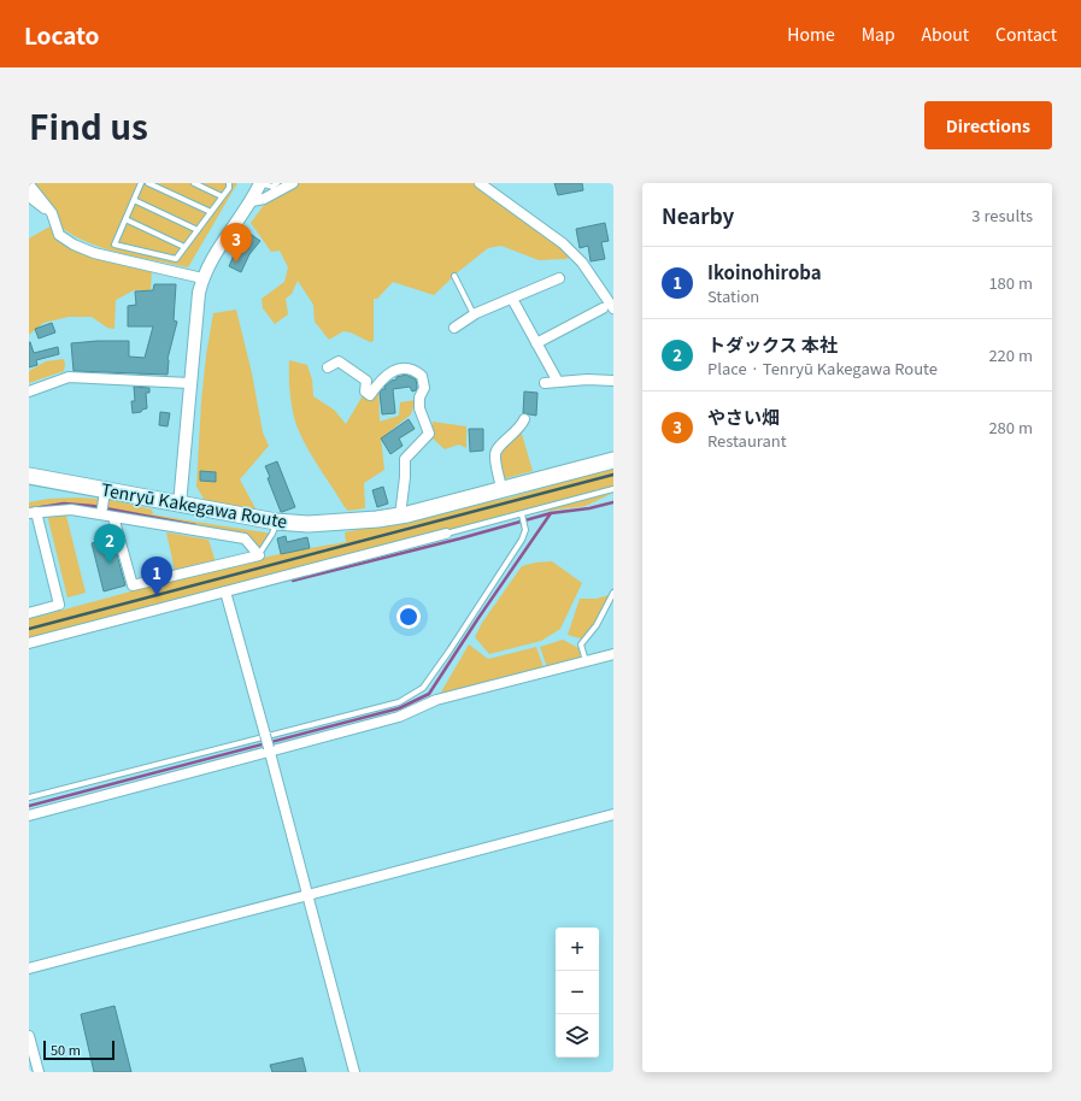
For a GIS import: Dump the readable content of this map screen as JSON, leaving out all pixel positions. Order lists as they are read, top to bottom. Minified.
{"streets":{"main road":["Tenryū Kakegawa Route"]},"scale_bar":"50 m","page":{"header":"Locato","nav":["Home","Map","About","Contact"],"title":"Find us","buttons":"Directions","heading":["Nearby","3 results"],"pins":["3","2","1"],"list":[{"mark":"1","name":"Ikoinohiroba","note":"Station","value":"180 m"},{"mark":"2","name":"トダックス 本社","note":"Place · Tenryū Kakegawa Route","value":"220 m"},{"mark":"3","name":"やさい畑","note":"Restaurant","value":"280 m"}],"map_buttons":["+","−"],"scale":"50 m"}}
